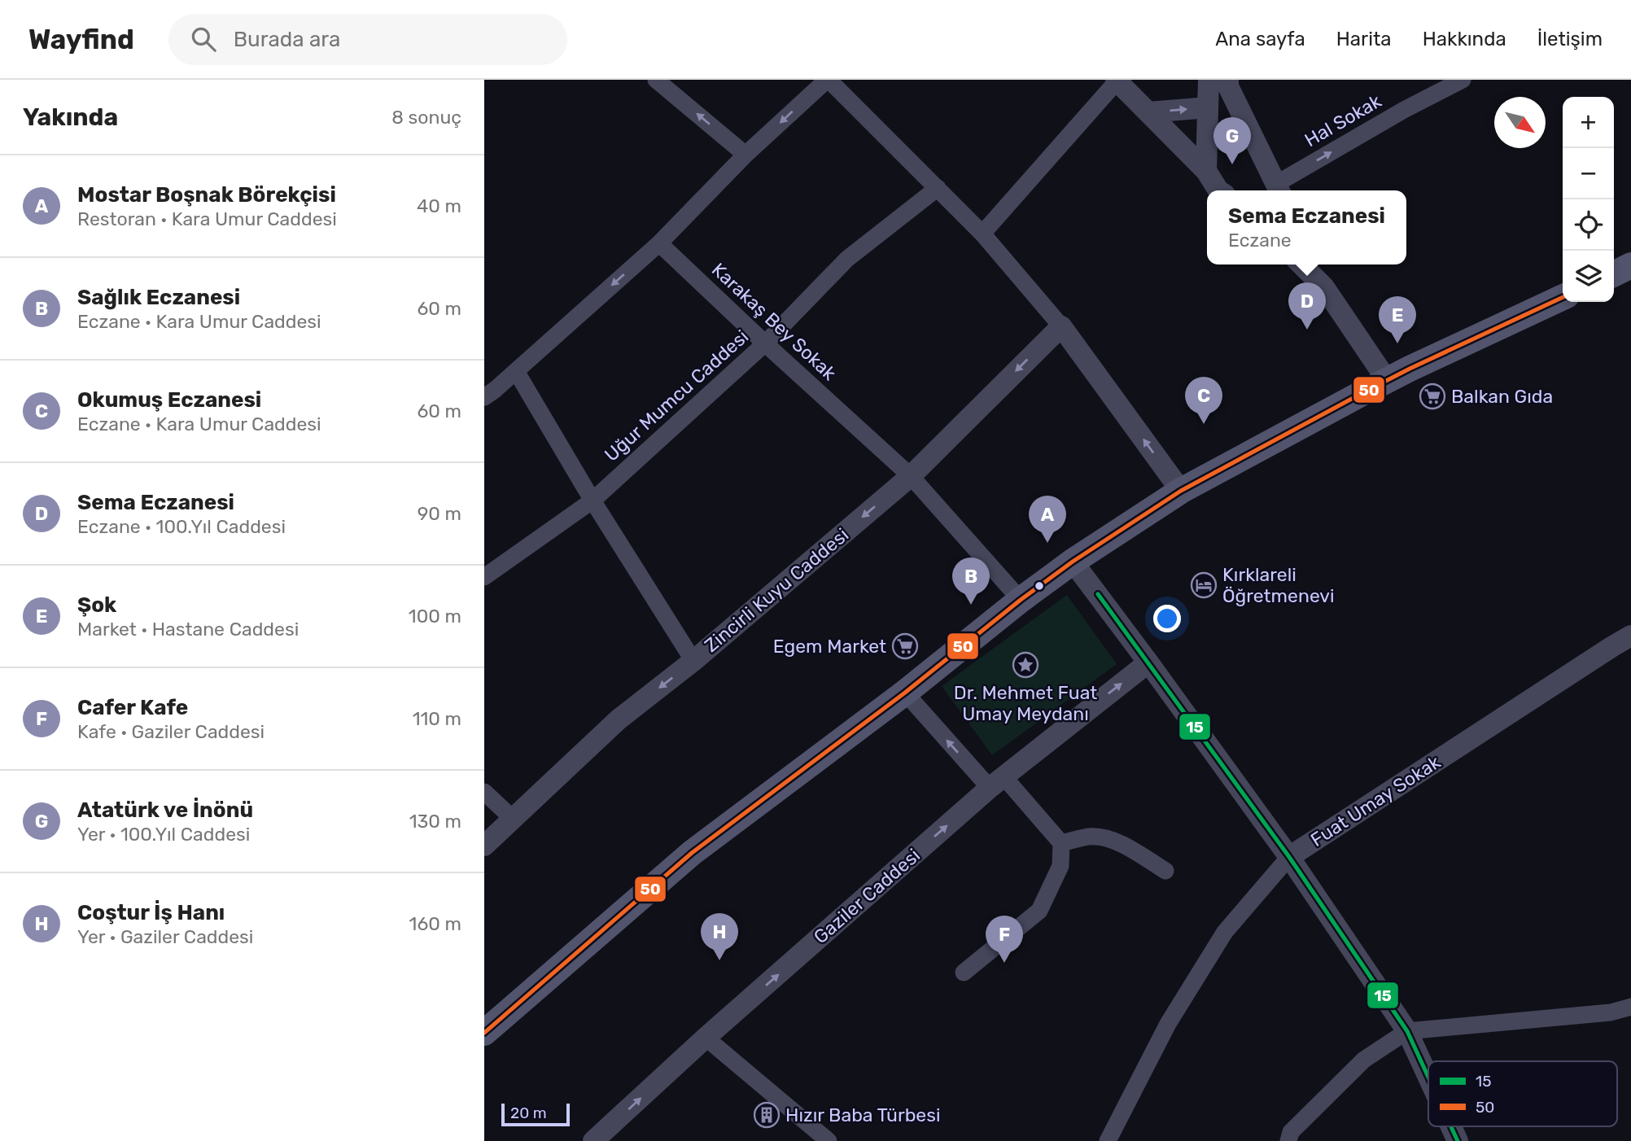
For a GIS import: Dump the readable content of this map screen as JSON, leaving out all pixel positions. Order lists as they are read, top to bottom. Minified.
{"streets":{"street":["Hal Sokak","Karakaş Bey Sokak","Uğur Mumcu Caddesi","Zincirli Kuyu Caddesi","Fuat Umay Sokak","Gaziler Caddesi"]},"crossings":[["Karakaş Bey Sokak","Uğur Mumcu Caddesi"],["Karakaş Bey Sokak","Zincirli Kuyu Caddesi"]],"one_way":["Hal Sokak","Zincirli Kuyu Caddesi","Gaziler Caddesi"],"places":{"supermarket":["Balkan Gıda","Egem Market"],"hotel":["Kırklareli Öğretmenevi"],"place":["Dr. Mehmet Fuat Umay Meydanı"],"building":["Hızır Baba Türbesi"]},"lines":["transit line 50","transit line 15"],"legend":["15","50"],"scale_bar":"20 m","north":"bottom right","page":{"header":"Wayfind","search":"Burada ara","nav":["Ana sayfa","Harita","Hakkında","İletişim"],"heading":["Yakında","8 sonuç"],"map_buttons":["+","−"],"pins":["G","D","E","C","A","B","H","F"],"list":[{"mark":"A","name":"Mostar Boşnak Börekçisi","note":"Restoran · Kara Umur Caddesi","value":"40 m"},{"mark":"B","name":"Sağlık Eczanesi","note":"Eczane · Kara Umur Caddesi","value":"60 m"},{"mark":"C","name":"Okumuş Eczanesi","note":"Eczane · Kara Umur Caddesi","value":"60 m"},{"mark":"D","name":"Sema Eczanesi","note":"Eczane · 100.Yıl Caddesi","value":"90 m"},{"mark":"E","name":"Şok","note":"Market · Hastane Caddesi","value":"100 m"},{"mark":"F","name":"Cafer Kafe","note":"Kafe · Gaziler Caddesi","value":"110 m"},{"mark":"G","name":"Atatürk ve İnönü","note":"Yer · 100.Yıl Caddesi","value":"130 m"},{"mark":"H","name":"Coştur İş Hanı","note":"Yer · Gaziler Caddesi","value":"160 m"}],"popup":["Sema Eczanesi","Eczane"],"scale":"20 m"}}
